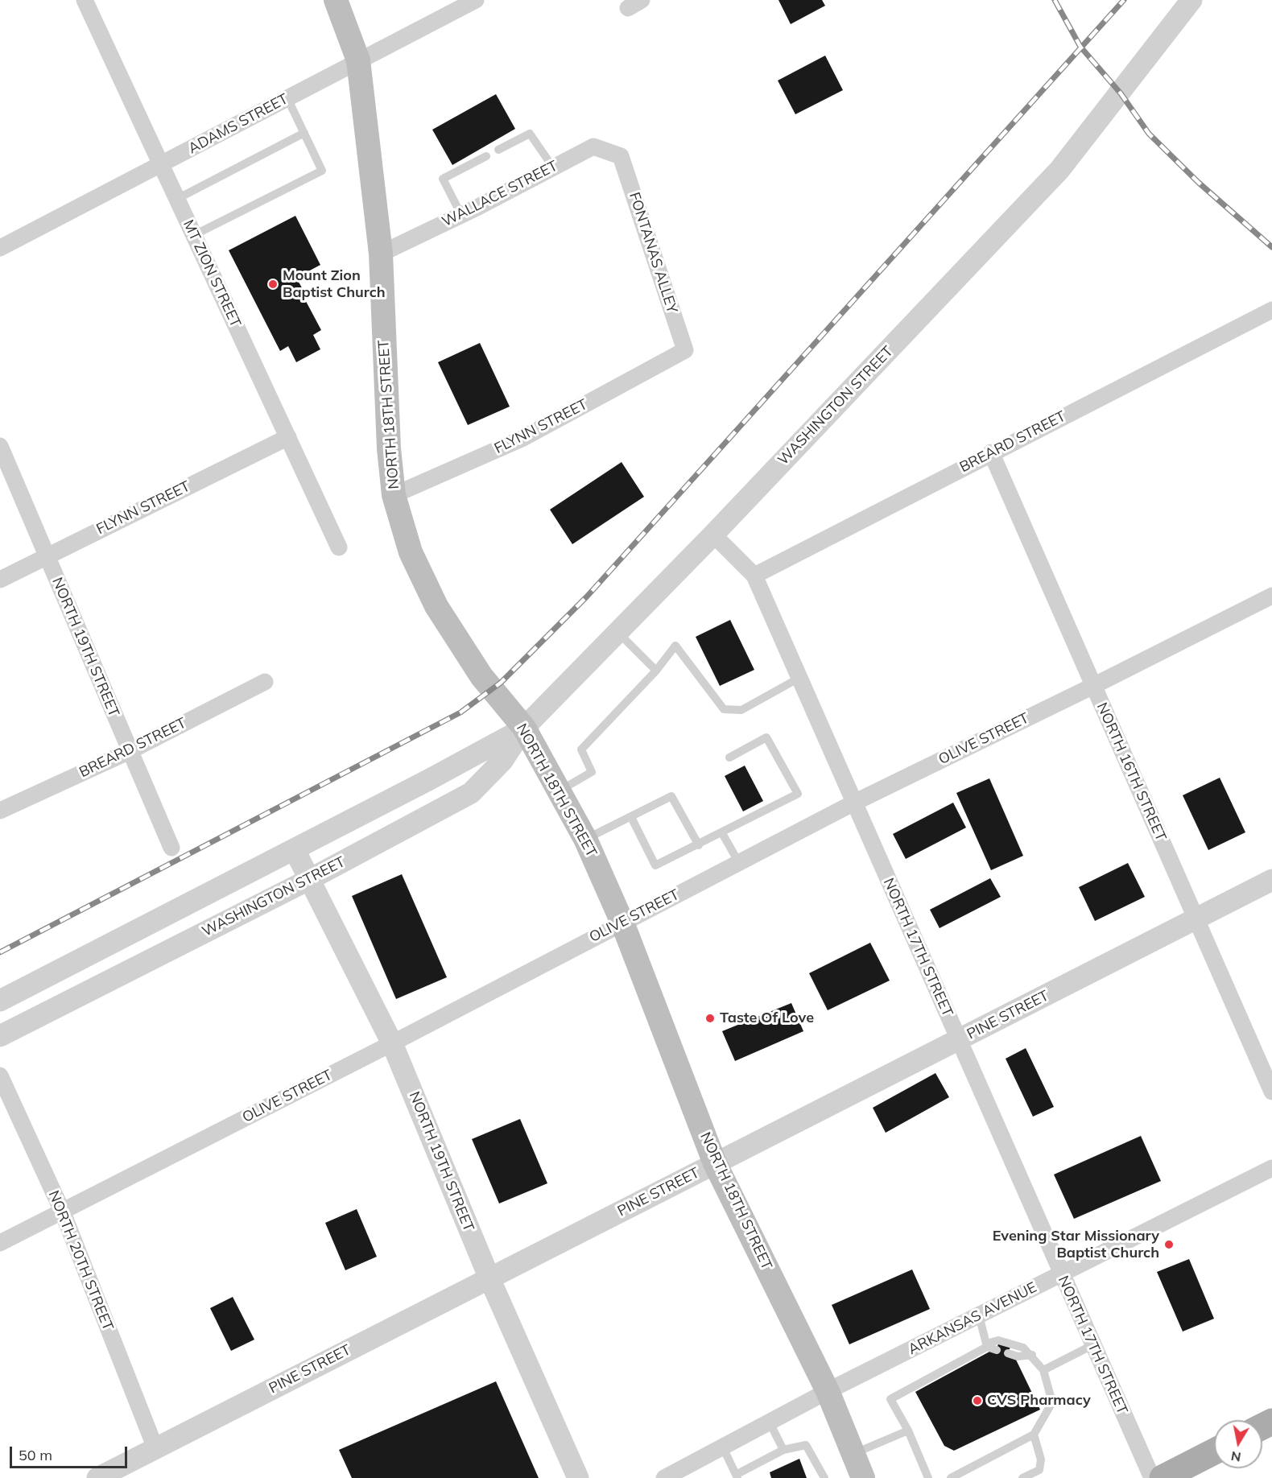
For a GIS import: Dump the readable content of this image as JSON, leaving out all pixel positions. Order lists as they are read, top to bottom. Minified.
{"streets":{"main road":["NORTH 18TH STREET"],"street":["ADAMS STREET","WALLACE STREET","FONTANAS ALLEY","MT ZION STREET","WASHINGTON STREET","FLYNN STREET","BREARD STREET","NORTH 19TH STREET","OLIVE STREET","NORTH 16TH STREET","NORTH 17TH STREET","PINE STREET","NORTH 20TH STREET","ARKANSAS AVENUE"]},"crossings":[["ADAMS STREET","MT ZION STREET"],["ADAMS STREET","NORTH 18TH STREET"],["WALLACE STREET","FONTANAS ALLEY"],["WALLACE STREET","NORTH 18TH STREET"],["FONTANAS ALLEY","FLYNN STREET"],["MT ZION STREET","FLYNN STREET"],["WASHINGTON STREET","NORTH 18TH STREET"],["WASHINGTON STREET","NORTH 19TH STREET"],["WASHINGTON STREET","NORTH 17TH STREET"],["NORTH 18TH STREET","FLYNN STREET"],["NORTH 18TH STREET","OLIVE STREET"],["NORTH 18TH STREET","PINE STREET"],["NORTH 18TH STREET","ARKANSAS AVENUE"],["FLYNN STREET","NORTH 19TH STREET"],["BREARD STREET","NORTH 19TH STREET"],["BREARD STREET","NORTH 16TH STREET"],["BREARD STREET","NORTH 17TH STREET"],["NORTH 19TH STREET","OLIVE STREET"],["NORTH 19TH STREET","PINE STREET"],["OLIVE STREET","NORTH 16TH STREET"],["OLIVE STREET","NORTH 17TH STREET"],["OLIVE STREET","NORTH 20TH STREET"],["NORTH 16TH STREET","PINE STREET"],["NORTH 17TH STREET","PINE STREET"],["NORTH 17TH STREET","ARKANSAS AVENUE"],["PINE STREET","NORTH 20TH STREET"]],"places":["Mount Zion Baptist Church","Taste Of Love","Evening Star Missionary Baptist Church","CVS Pharmacy"],"scale_bar":"50 m","north":"bottom"}
